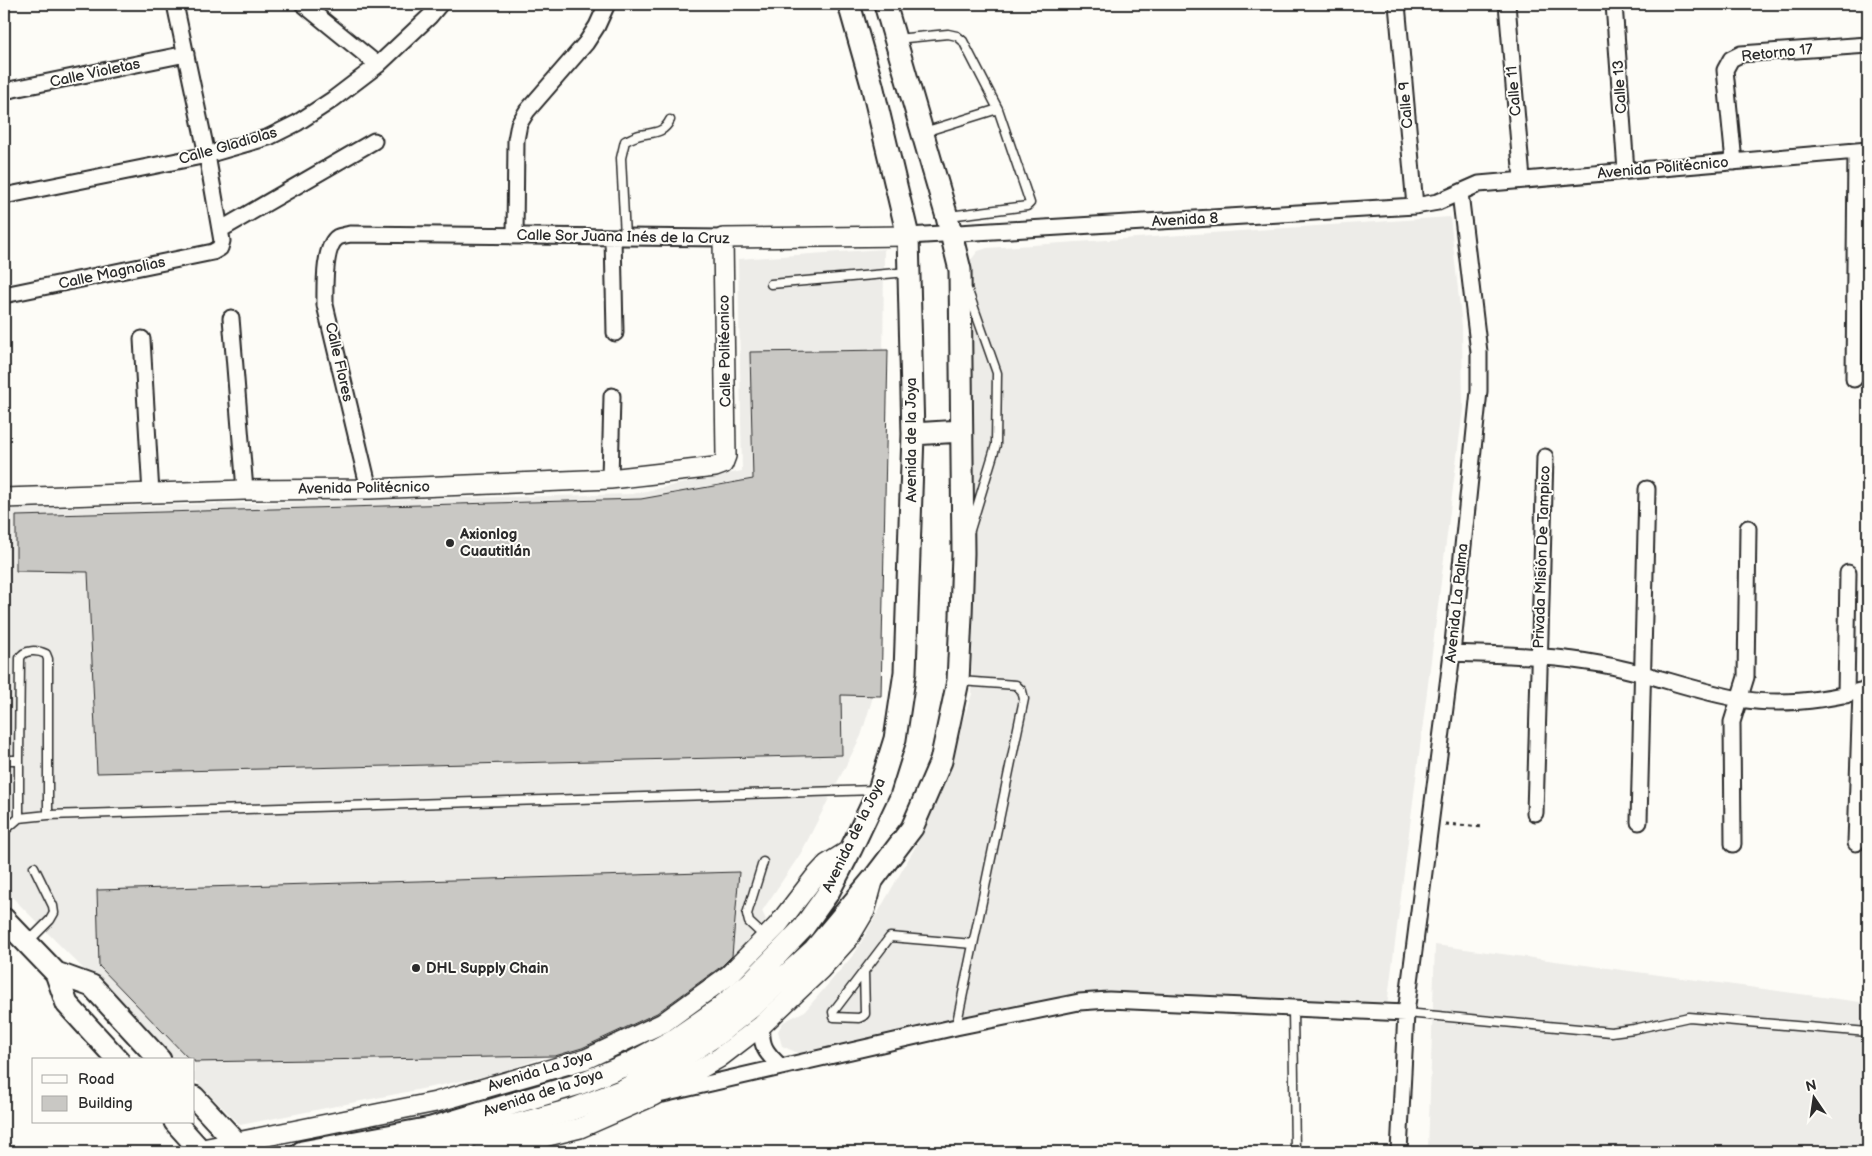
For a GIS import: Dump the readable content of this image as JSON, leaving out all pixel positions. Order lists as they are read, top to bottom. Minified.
{"streets":{"main road":["Avenida de la Joya"],"street":["Retorno 17","Calle Violetas","Calle 13","Calle 11","Calle 9","Calle Gladiolas","Avenida Politécnico","Avenida 8","Calle Sor Juana Inés de la Cruz","Calle Magnolias","Calle Politécnico","Calle Flores","Privada Misión De Tampico","Avenida La Palma","Avenida La Joya"]},"crossings":[["Retorno 17","Avenida Politécnico"],["Calle 13","Avenida Politécnico"],["Calle 11","Avenida Politécnico"],["Calle 9","Avenida 8"],["Avenida Politécnico","Avenida 8"],["Avenida Politécnico","Calle Politécnico"],["Avenida Politécnico","Calle Flores"],["Avenida Politécnico","Avenida La Palma"],["Avenida 8","Calle Sor Juana Inés de la Cruz"],["Avenida 8","Avenida de la Joya"],["Avenida 8","Avenida La Palma"],["Calle Sor Juana Inés de la Cruz","Calle Politécnico"],["Calle Sor Juana Inés de la Cruz","Calle Flores"],["Calle Sor Juana Inés de la Cruz","Avenida de la Joya"],["Avenida de la Joya","Avenida La Joya"]],"places":["Axionlog Cuautitlán","DHL Supply Chain"],"legend":["Road","Building"],"north":"top"}
